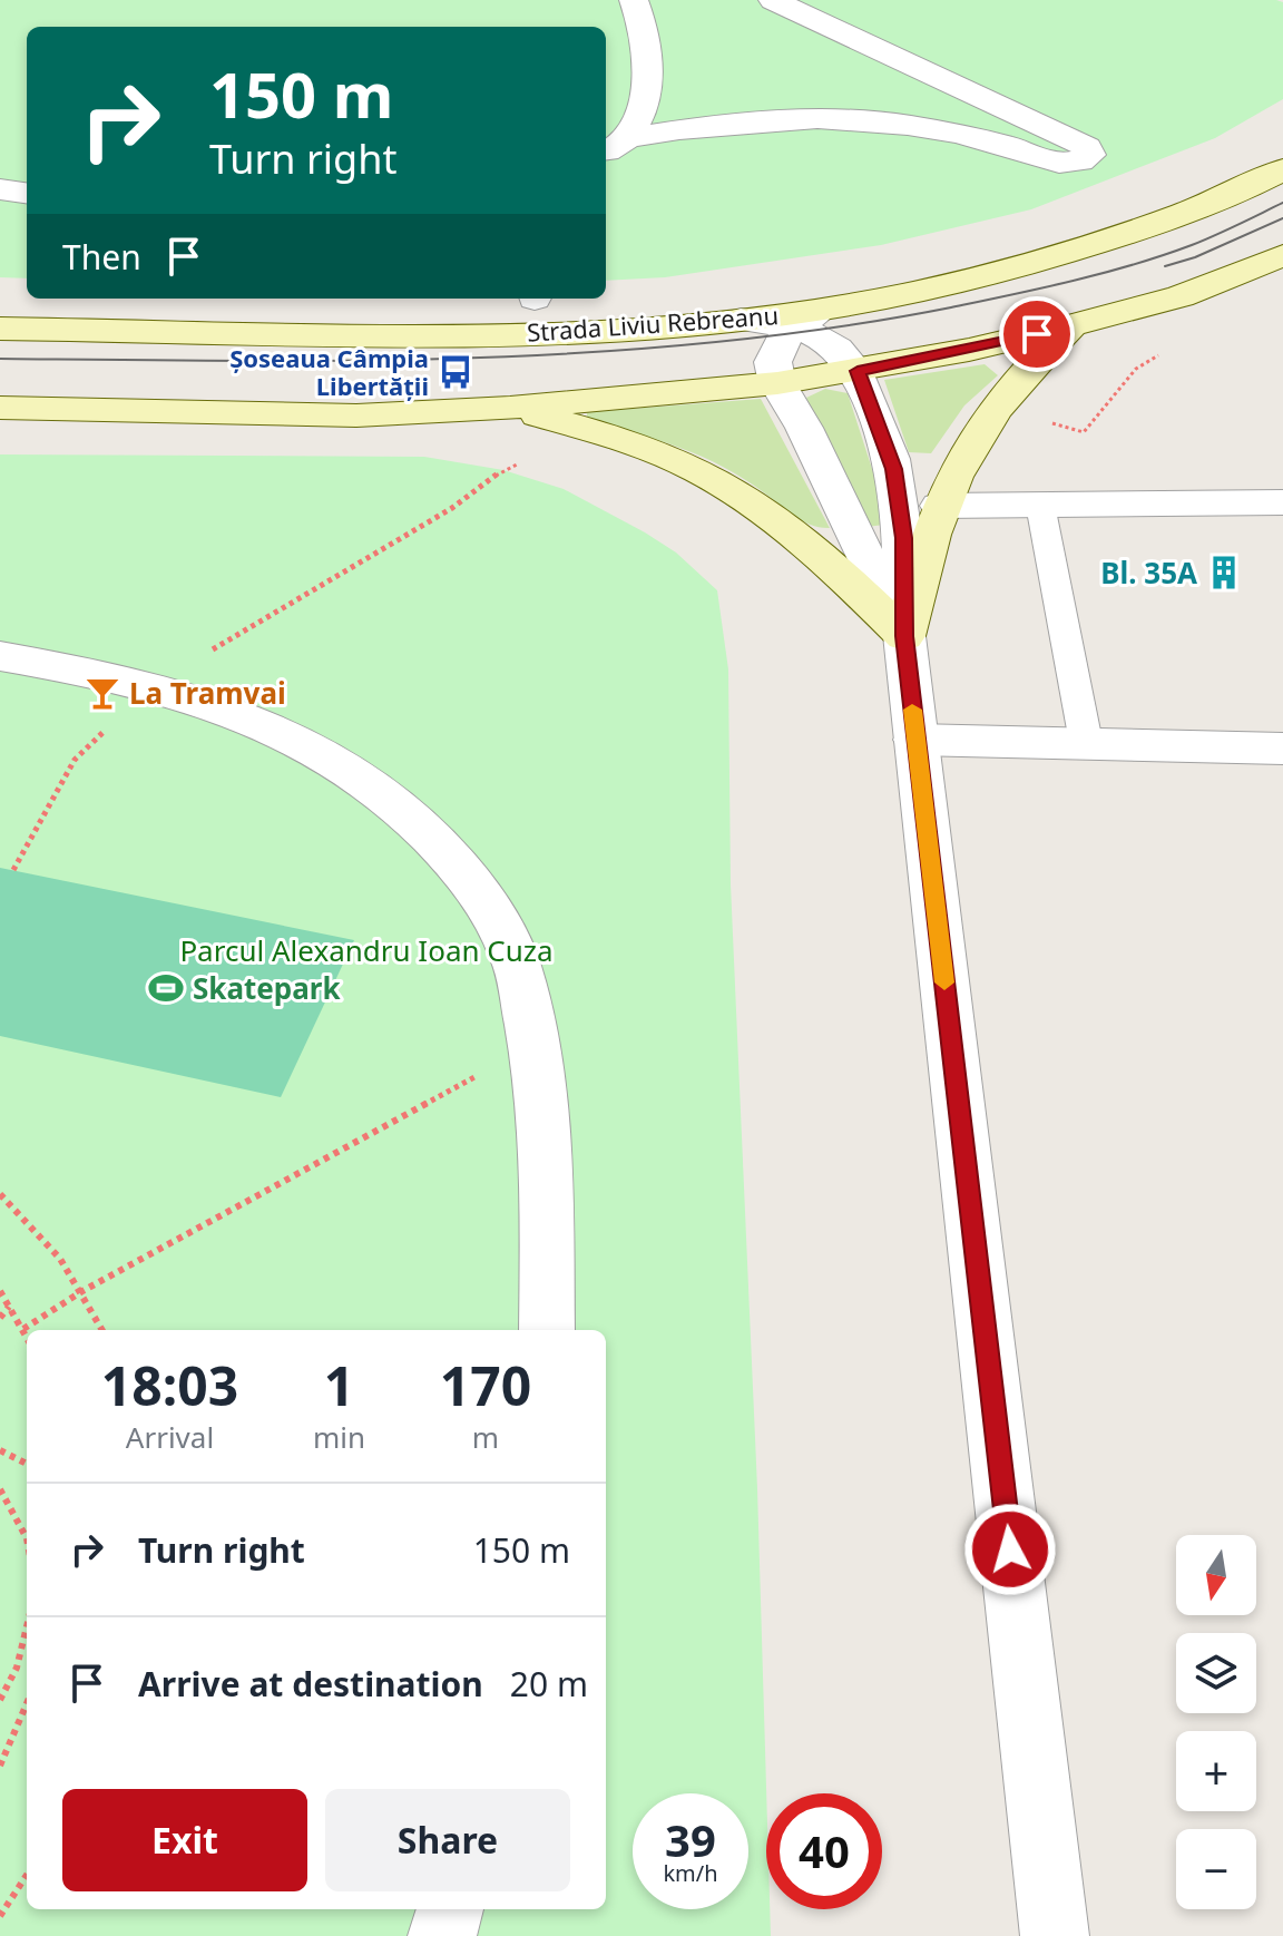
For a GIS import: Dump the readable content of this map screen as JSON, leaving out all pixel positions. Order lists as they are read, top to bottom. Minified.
{"streets":{"main road":["Strada Liviu Rebreanu"]},"parks":["Parcul Alexandru Ioan Cuza"],"places":{"bus stop":["Șoseaua Câmpia Libertății"],"building":["Bl. 35A"],"bar":["La Tramvai"],"sports":["Skatepark"]},"north":"bottom","page":{"turn":["150 m","Turn right"],"then":"Then","eta":["18:03","Arrival","1","min","170","m"],"list":[{"name":"Turn right","value":"150 m"},{"name":"Arrive at destination","value":"20 m"}],"map_buttons":["+","−"],"buttons":["Exit","Share"],"speed":"39 km/h","limit":"40"}}
